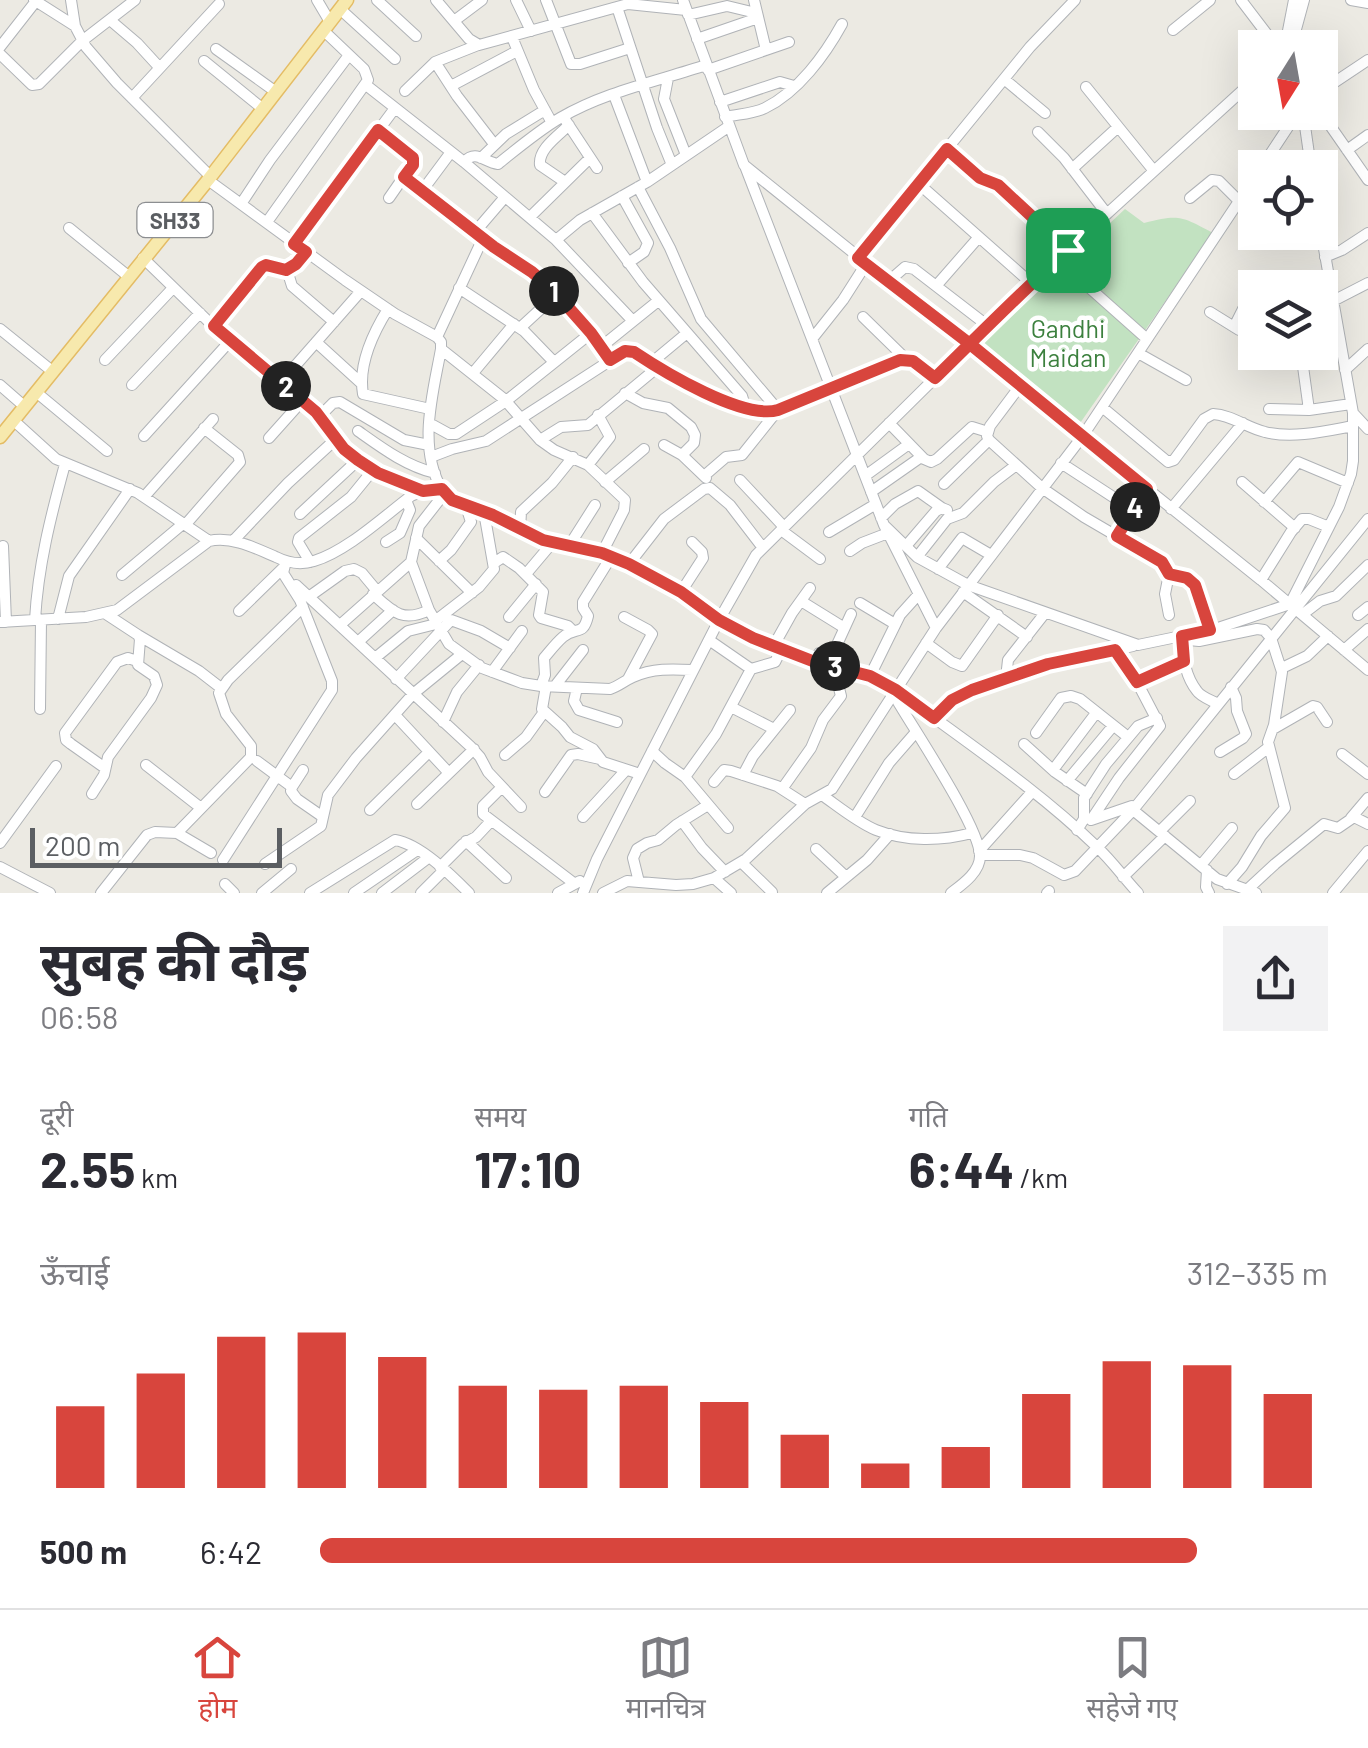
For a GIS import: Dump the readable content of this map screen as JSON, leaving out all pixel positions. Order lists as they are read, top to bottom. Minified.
{"streets":{"main road":["SH33"]},"parks":["Gandhi Maidan"],"scale_bar":"200 m","north":"bottom","page":{"pins":["1","2","4","3"],"scale":"200 m","heading":["सुबह की दौड़","06:58"],"stats":[["दूरी","2.55 km"],["समय","17:10"],["गति","6:44 /km"]],"chart":["ऊँचाई","312–335 m"],"list":[{"name":"500 m","note":"6:42"}],"tabs":["होम","मानचित्र","सहेजे गए"]}}
